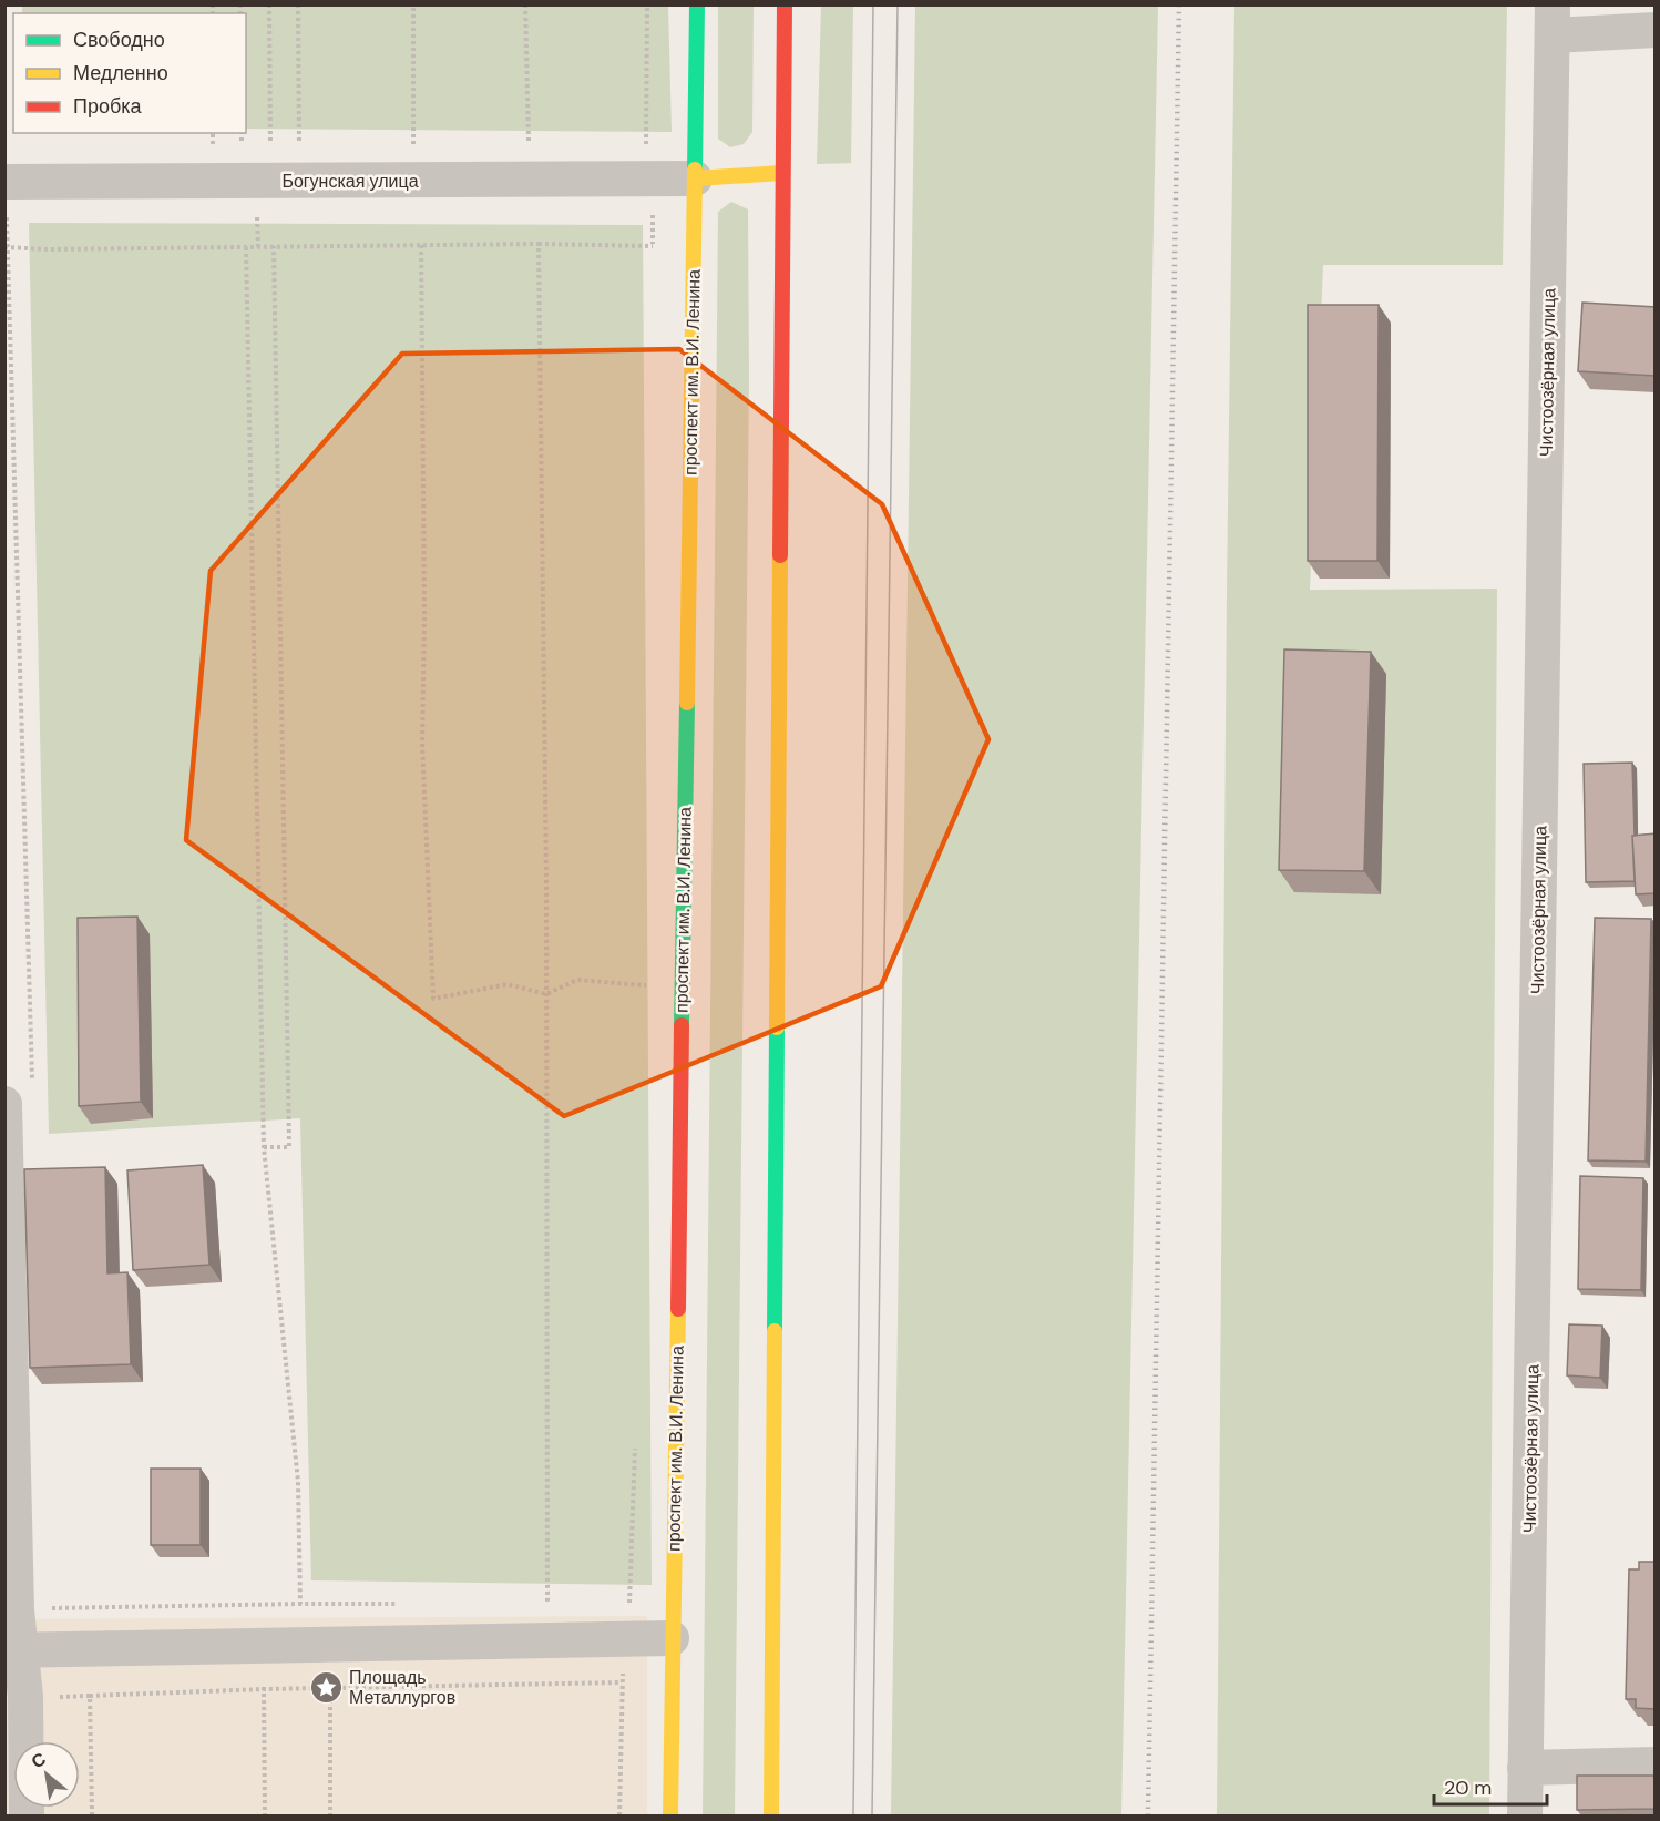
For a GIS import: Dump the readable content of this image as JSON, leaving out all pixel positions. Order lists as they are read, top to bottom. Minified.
{"streets":{"main road":["проспект им. В.И. Ленина"],"street":["Богунская улица","Чистоозёрная улица"]},"crossings":[["Богунская улица","проспект им. В.И. Ленина"]],"places":{"place":["Площадь Металлургов"]},"legend":["Свободно","Медленно","Пробка"],"scale_bar":"20 m","north":"top left"}
